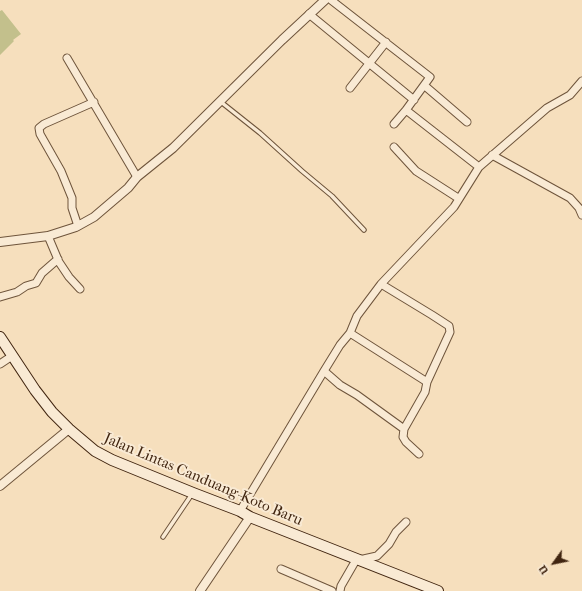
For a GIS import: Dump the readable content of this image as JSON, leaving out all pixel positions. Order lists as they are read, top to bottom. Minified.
{"streets":{"main road":["Jalan Lintas Canduang-Koto Baru"]},"north":"bottom left"}
